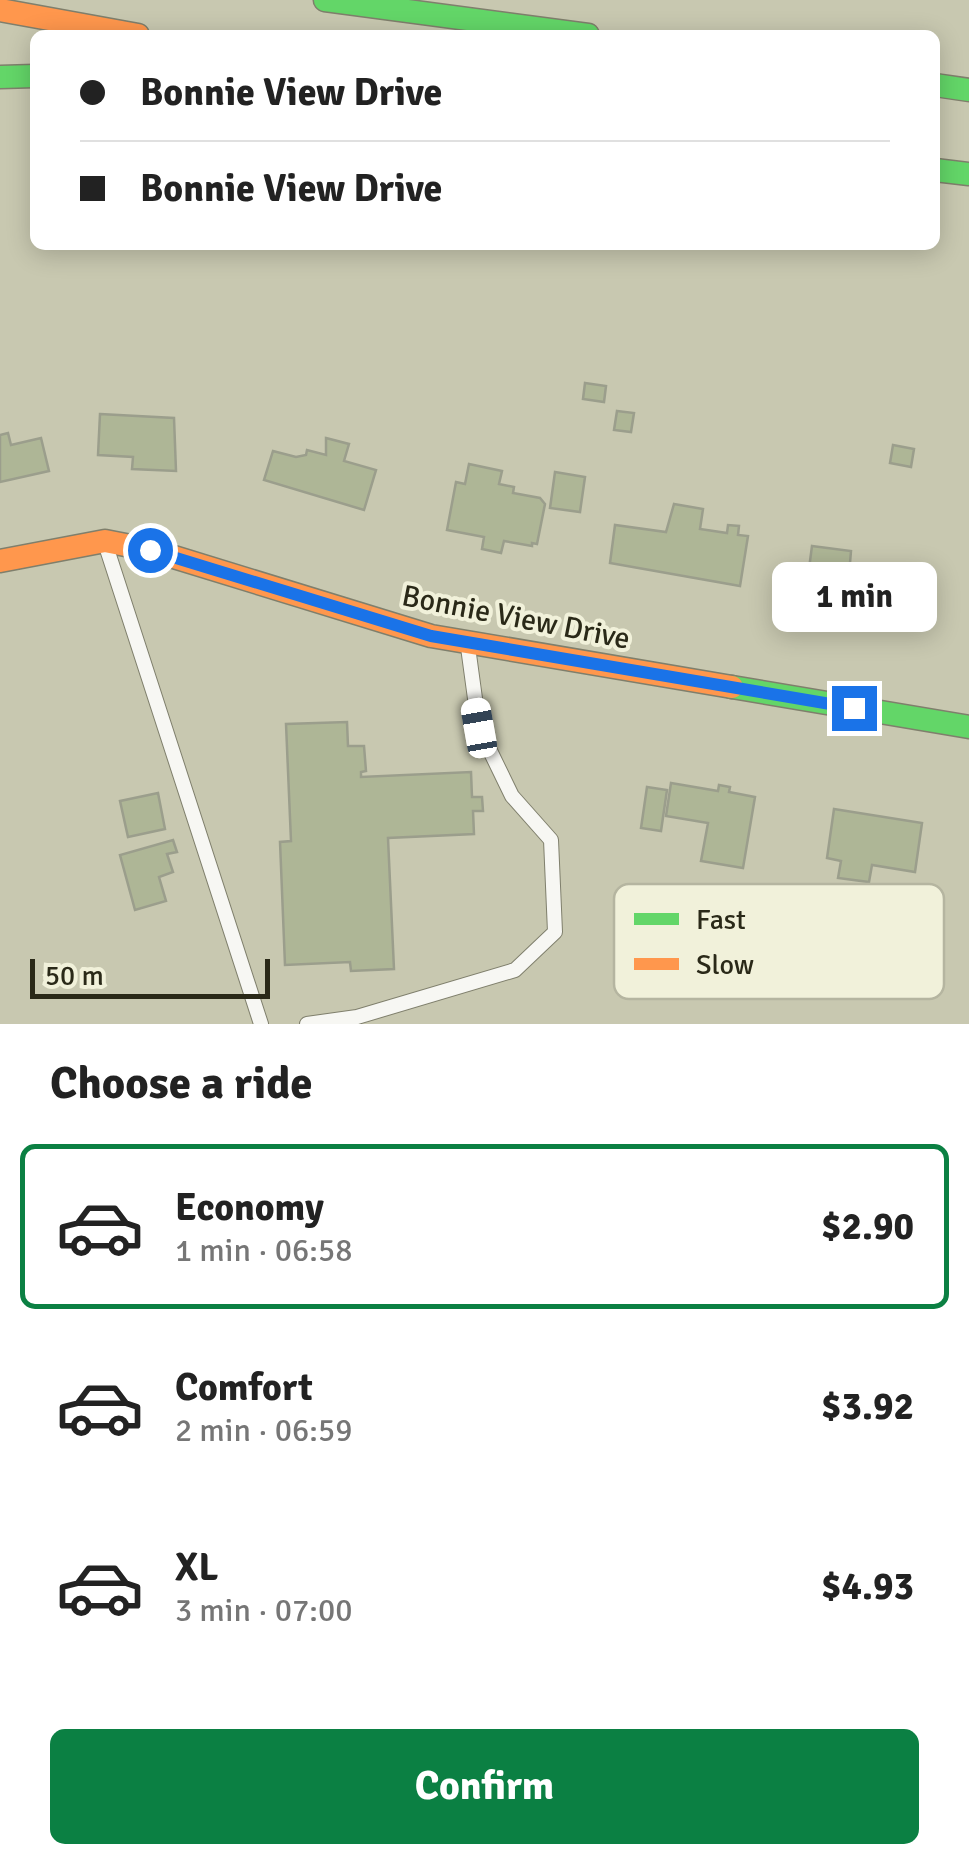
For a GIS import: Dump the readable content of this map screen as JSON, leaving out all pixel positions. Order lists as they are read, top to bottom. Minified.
{"streets":{"main road":["Bonnie View Drive"]},"legend":["Fast","Slow"],"scale_bar":"50 m","page":{"banner":["Bonnie View Drive","Bonnie View Drive"],"bubble":"1 min","scale":"50 m","heading":"Choose a ride","list":[{"name":"Economy","note":"1 min · 06:58","value":"$2.90"},{"name":"Comfort","note":"2 min · 06:59","value":"$3.92"},{"name":"XL","note":"3 min · 07:00","value":"$4.93"}],"buttons":"Confirm"}}
